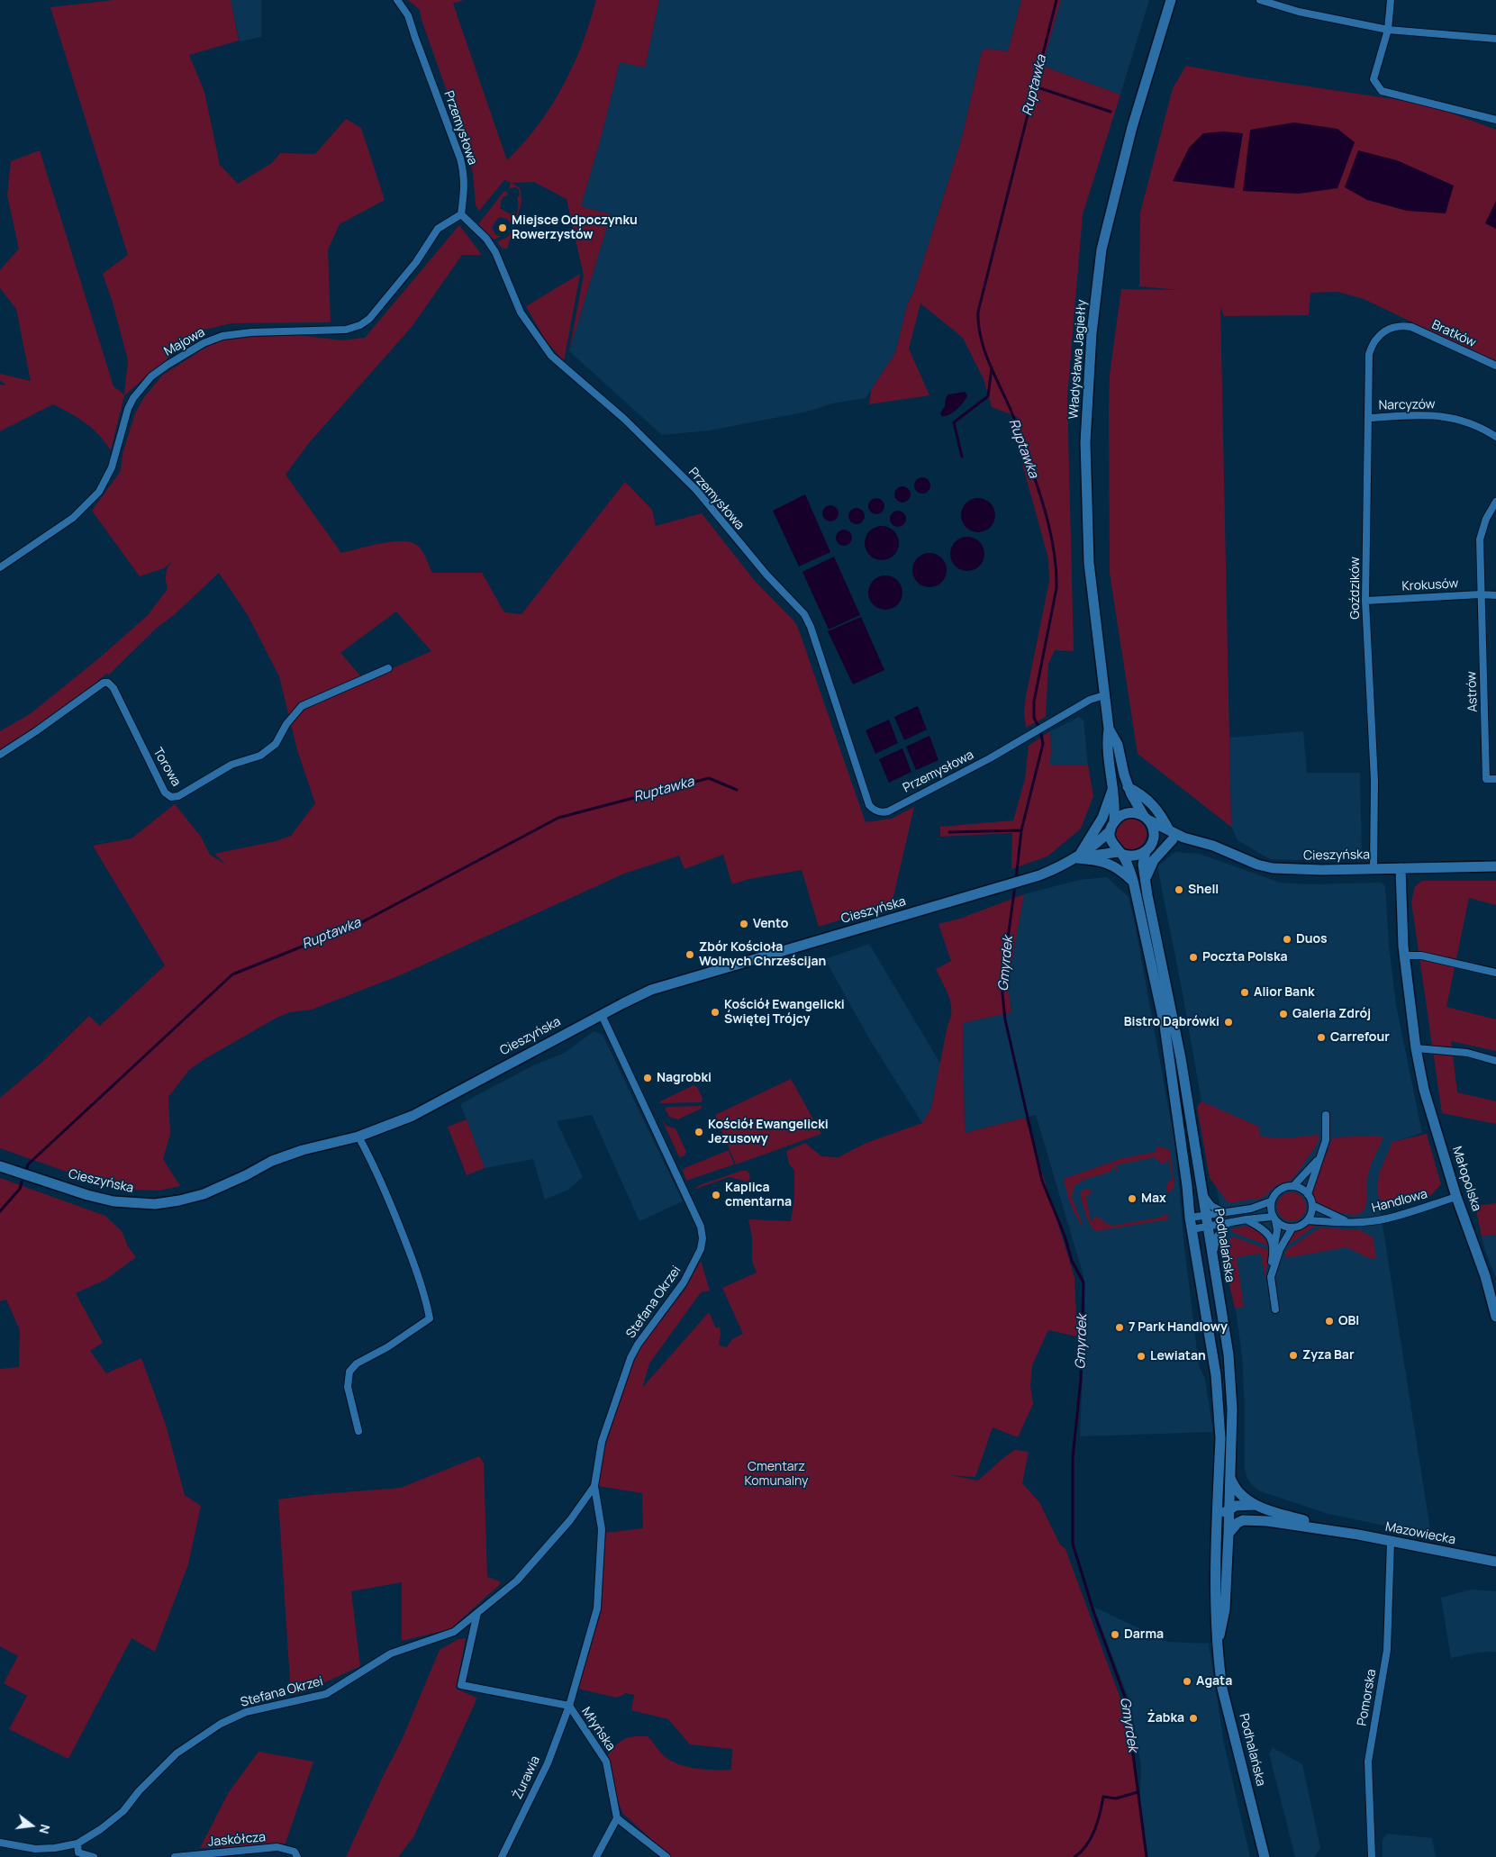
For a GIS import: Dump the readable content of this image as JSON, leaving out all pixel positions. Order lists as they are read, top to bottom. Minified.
{"streets":{"street":["Przemysłowa","Bratków","Majowa","Władysława Jagiełły","Narcyzów","Krokusów","Goździków","Astrów","Torowa","Cieszyńska","Małopolska","Handlowa","Podhalańska","Stefana Okrzei","Mazowiecka","Pomorska","Młyńska","Żurawia","Jaskółcza"]},"crossings":[["Przemysłowa","Majowa"],["Przemysłowa","Władysława Jagiełły"],["Bratków","Goździków"],["Władysława Jagiełły","Cieszyńska"],["Władysława Jagiełły","Podhalańska"],["Narcyzów","Goździków"],["Krokusów","Goździków"],["Krokusów","Astrów"],["Goździków","Cieszyńska"],["Cieszyńska","Małopolska"],["Cieszyńska","Podhalańska"],["Cieszyńska","Stefana Okrzei"],["Małopolska","Handlowa"],["Podhalańska","Mazowiecka"],["Stefana Okrzei","Młyńska"],["Stefana Okrzei","Żurawia"],["Mazowiecka","Pomorska"],["Młyńska","Żurawia"]],"water":["Ruptawka","Gmyrdek"],"parks":["Cmentarz Komunalny"],"places":["Miejsce Odpoczynku Rowerzystów","Shell","Vento","Duos","Zbór Kościoła Wolnych Chrześcijan","Poczta Polska","Alior Bank","Kościół Ewangelicki Świętej Trójcy","Galeria Zdrój","Bistro Dąbrówki","Carrefour","Nagrobki","Kościół Ewangelicki Jezusowy","Kaplica cmentarna","Max","OBI","7 Park Handlowy","Zyza Bar","Lewiatan","Darma","Agata","Żabka"],"north":"right"}
